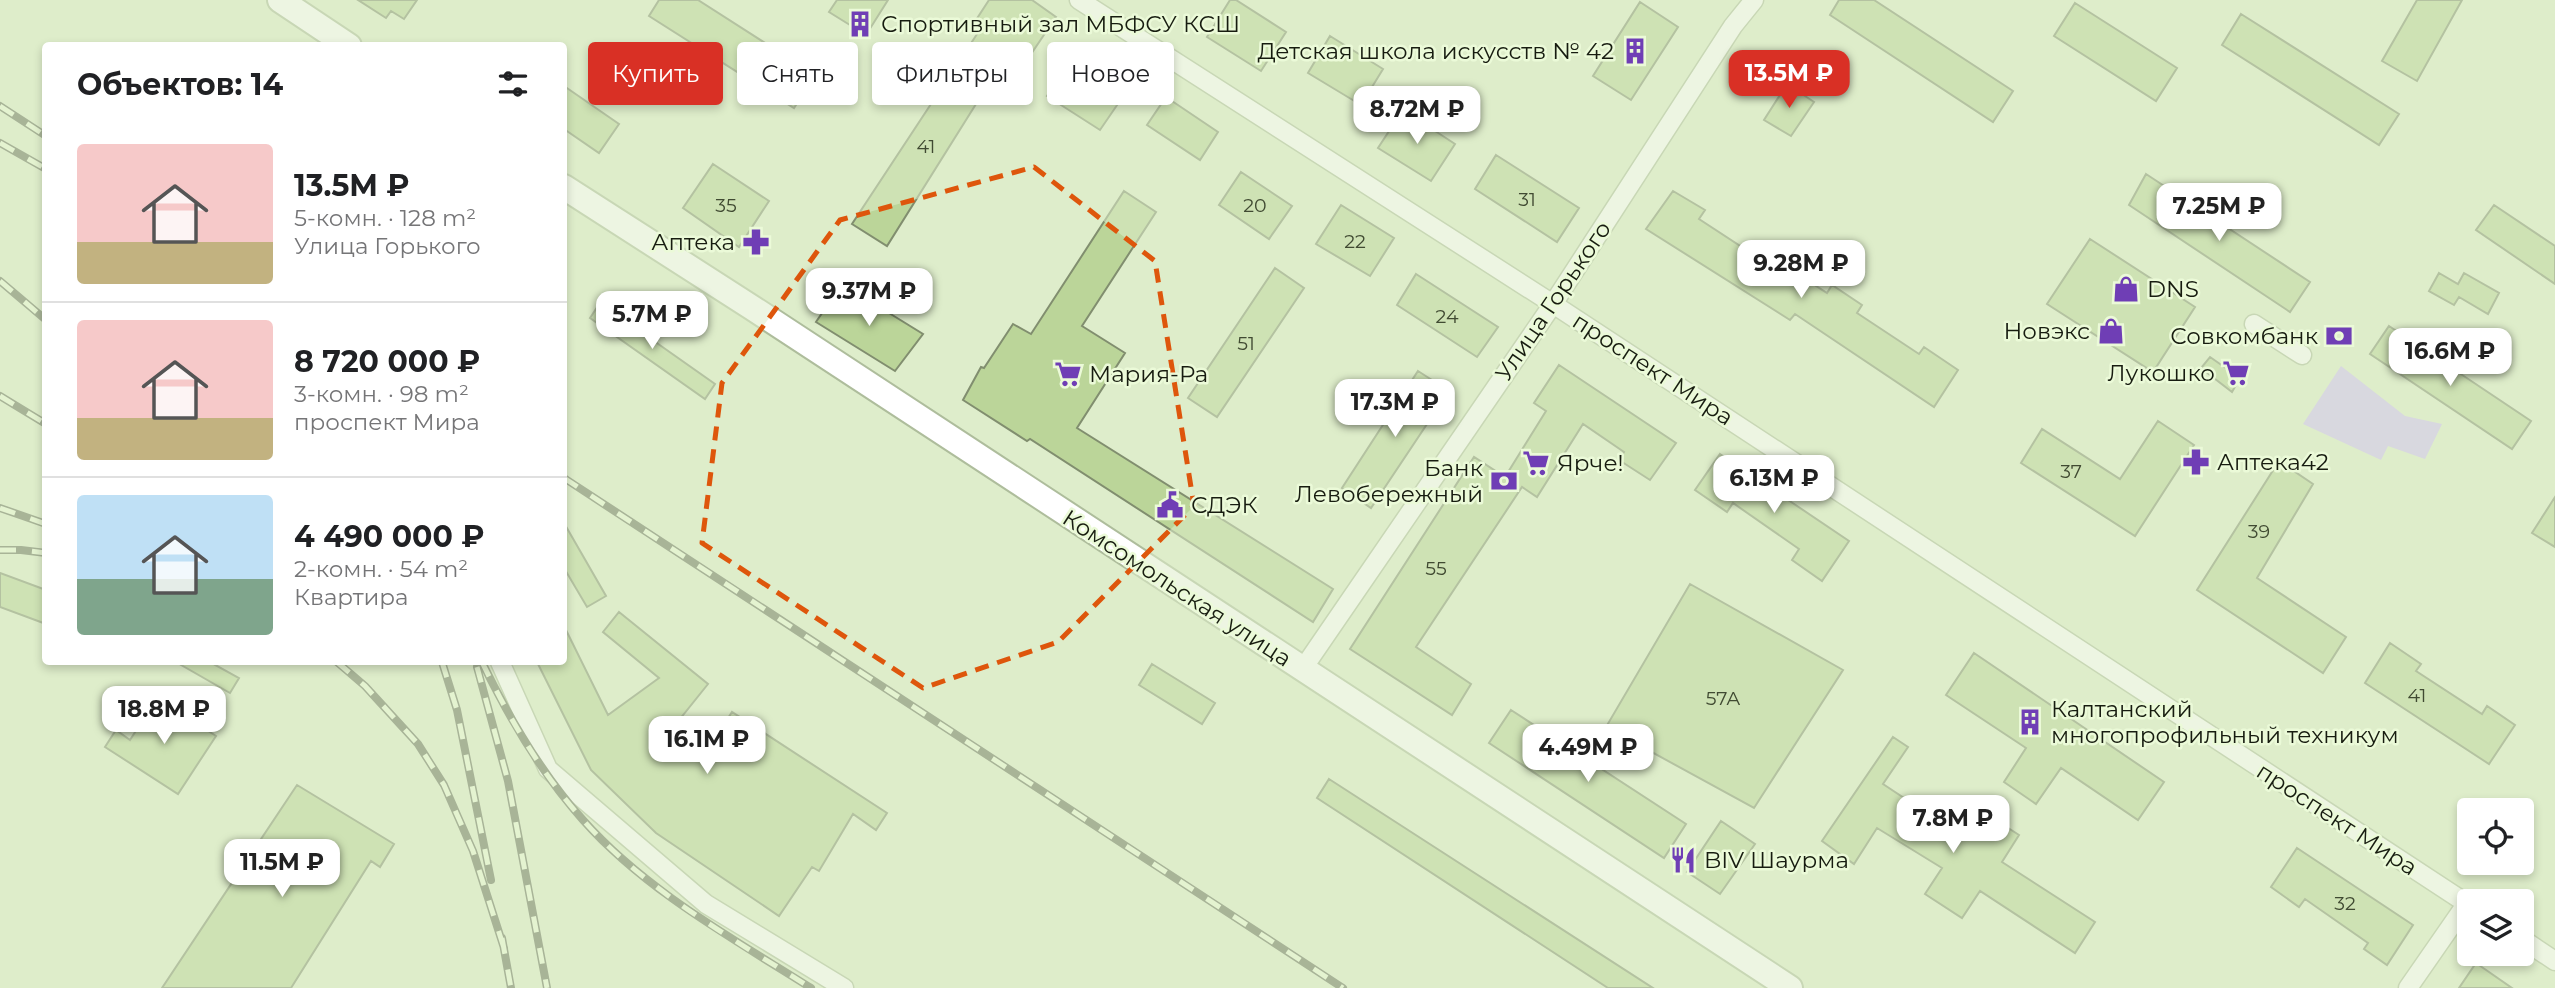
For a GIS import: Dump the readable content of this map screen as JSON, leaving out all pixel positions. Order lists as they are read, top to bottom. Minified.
{"streets":{"street":["Улица Горького","проспект Мира","Комсомольская улица"]},"crossings":[["Улица Горького","проспект Мира"],["Улица Горького","Комсомольская улица"]],"places":{"building":["Спортивный зал МБФСУ КСШ","Детская школа искусств № 42","Калтанский многопрофильный техникум"],"pharmacy":["Аптека","Аптека42"],"shop":["DNS","Новэкс"],"bank":["Совкомбанк","Банк Левобережный"],"supermarket":["Лукошко","Мария-Ра","Ярче!"],"public building":["СДЭК"],"restaurant":["BIV Шаурма"]},"house_numbers":["41","31","35","20","22","24","51","37","39","55","41","57А","32"],"page":{"chip":["Купить","Снять","Фильтры","Новое"],"heading":"Объектов: 14","price":["13.5M ₽","8.72M ₽","7.25M ₽","9.28M ₽","9.37M ₽","5.7M ₽","16.6M ₽","17.3M ₽","6.13M ₽","18.8M ₽","16.1M ₽","4.49M ₽","7.8M ₽","11.5M ₽"],"list":[{"name":"13.5M ₽","note":"5-комн. · 128 m² · Улица Горького"},{"name":"8 720 000 ₽","note":"3-комн. · 98 m² · проспект Мира"},{"name":"4 490 000 ₽","note":"2-комн. · 54 m² · Квартира"}]}}
